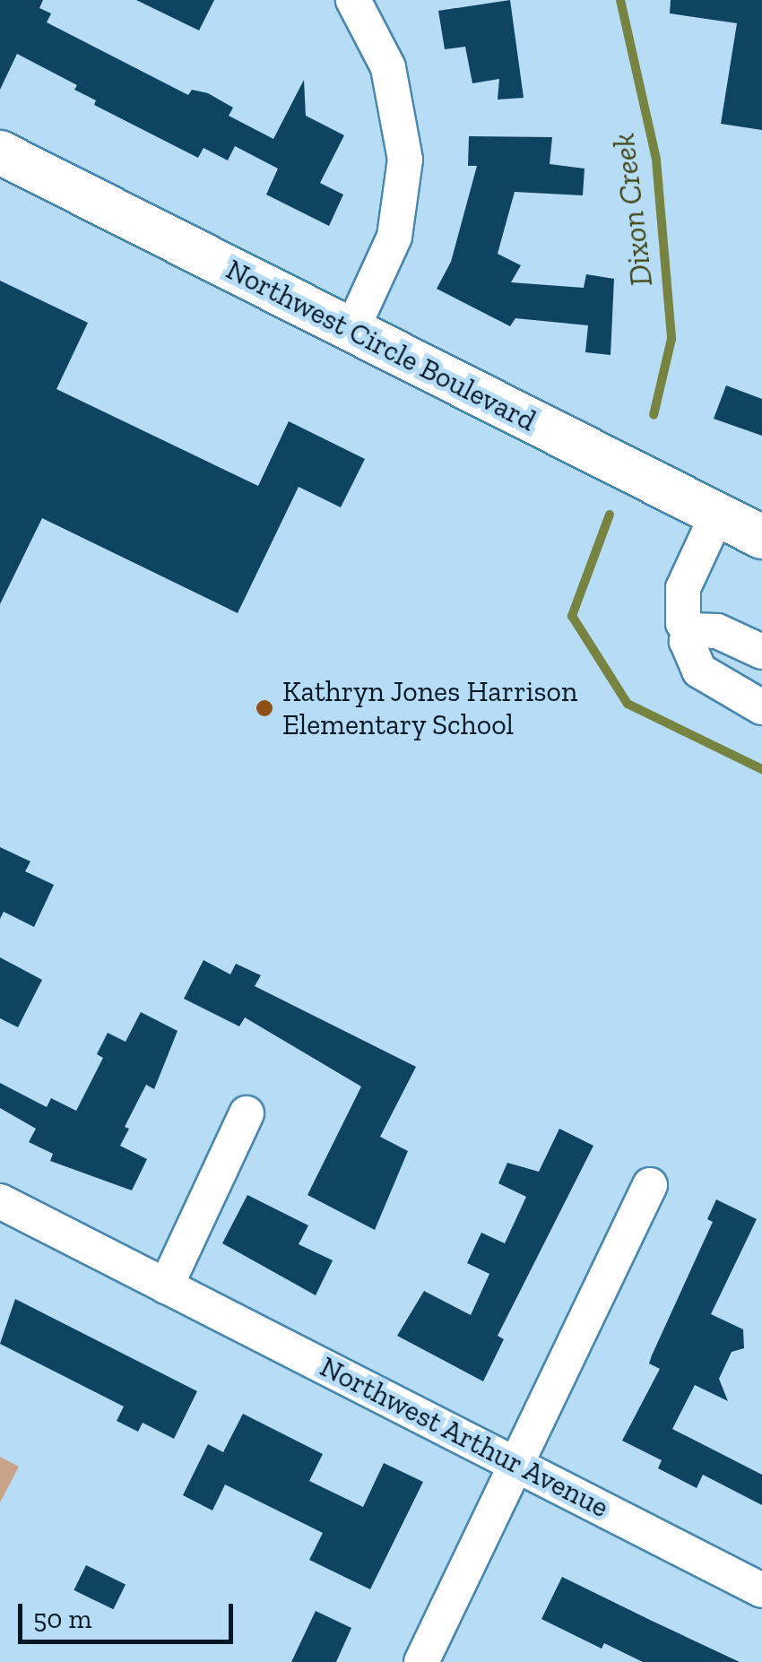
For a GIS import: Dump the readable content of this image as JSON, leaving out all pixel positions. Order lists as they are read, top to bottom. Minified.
{"streets":{"main road":["Northwest Circle Boulevard"],"street":["Northwest Arthur Avenue"]},"water":["Dixon Creek"],"places":["Kathryn Jones Harrison Elementary School"],"scale_bar":"50 m"}
